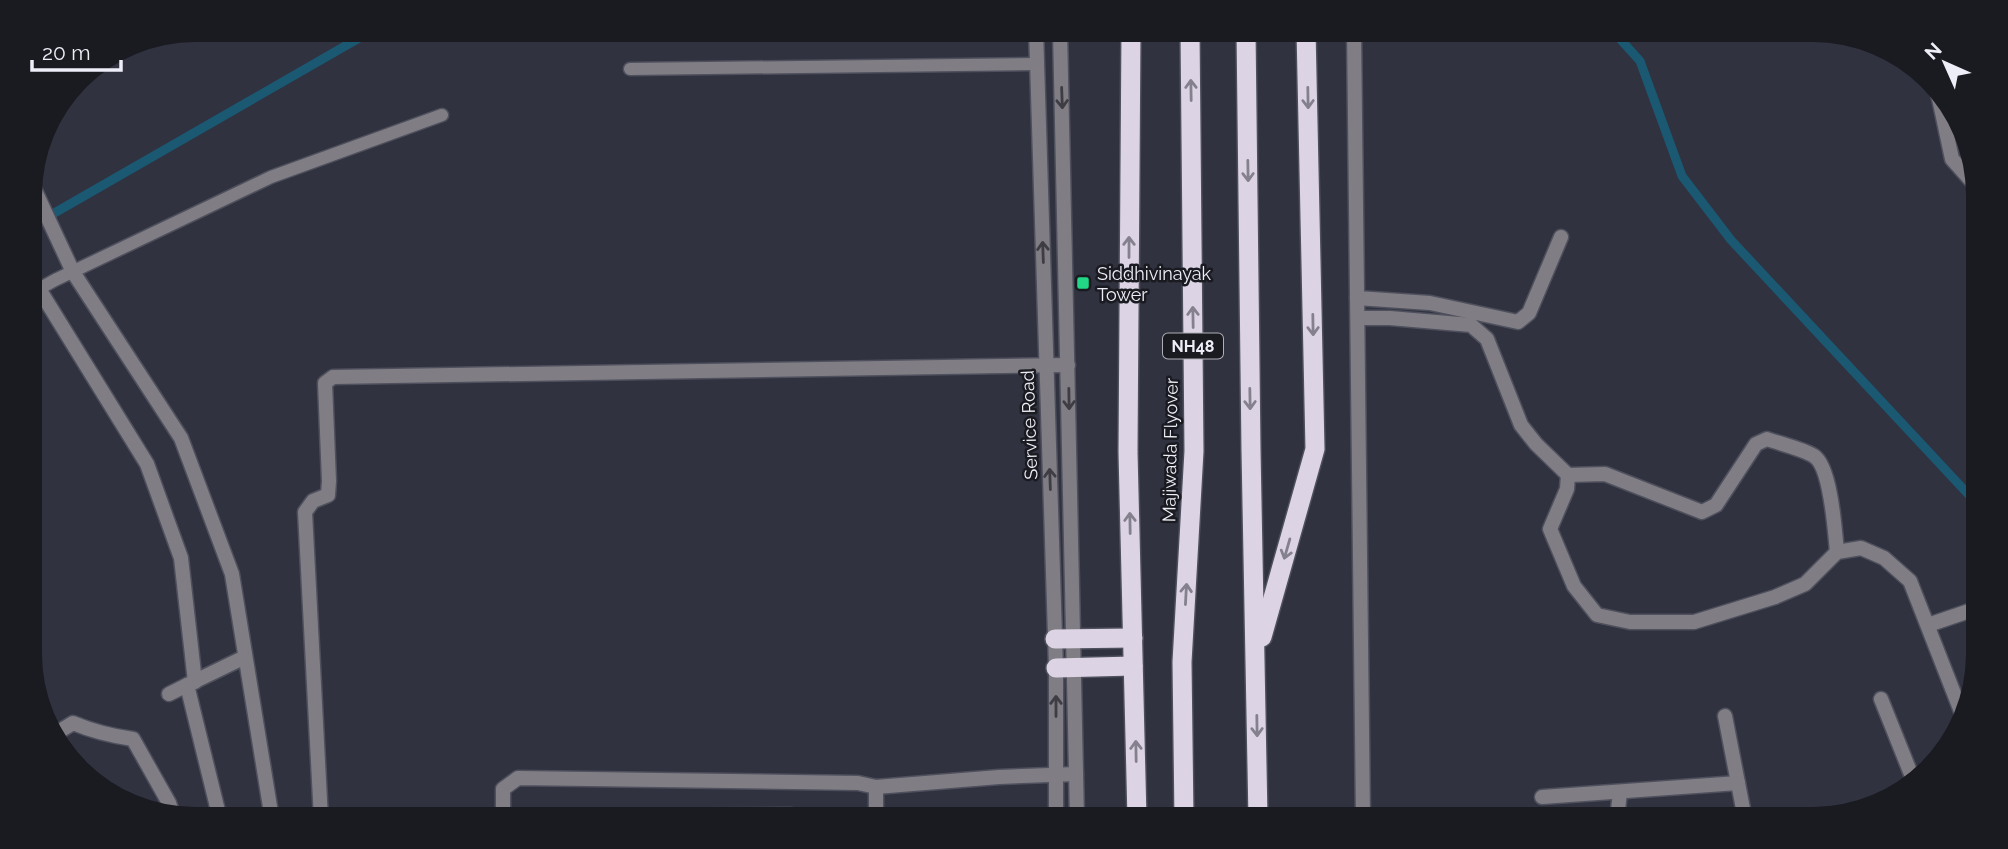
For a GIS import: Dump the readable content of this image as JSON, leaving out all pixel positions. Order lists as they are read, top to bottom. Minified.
{"streets":{"highway":["NH48","Majiwada Flyover"],"street":["Service Road"]},"places":{"transit":["Siddhivinayak Tower"]},"scale_bar":"20 m","north":"top left"}
